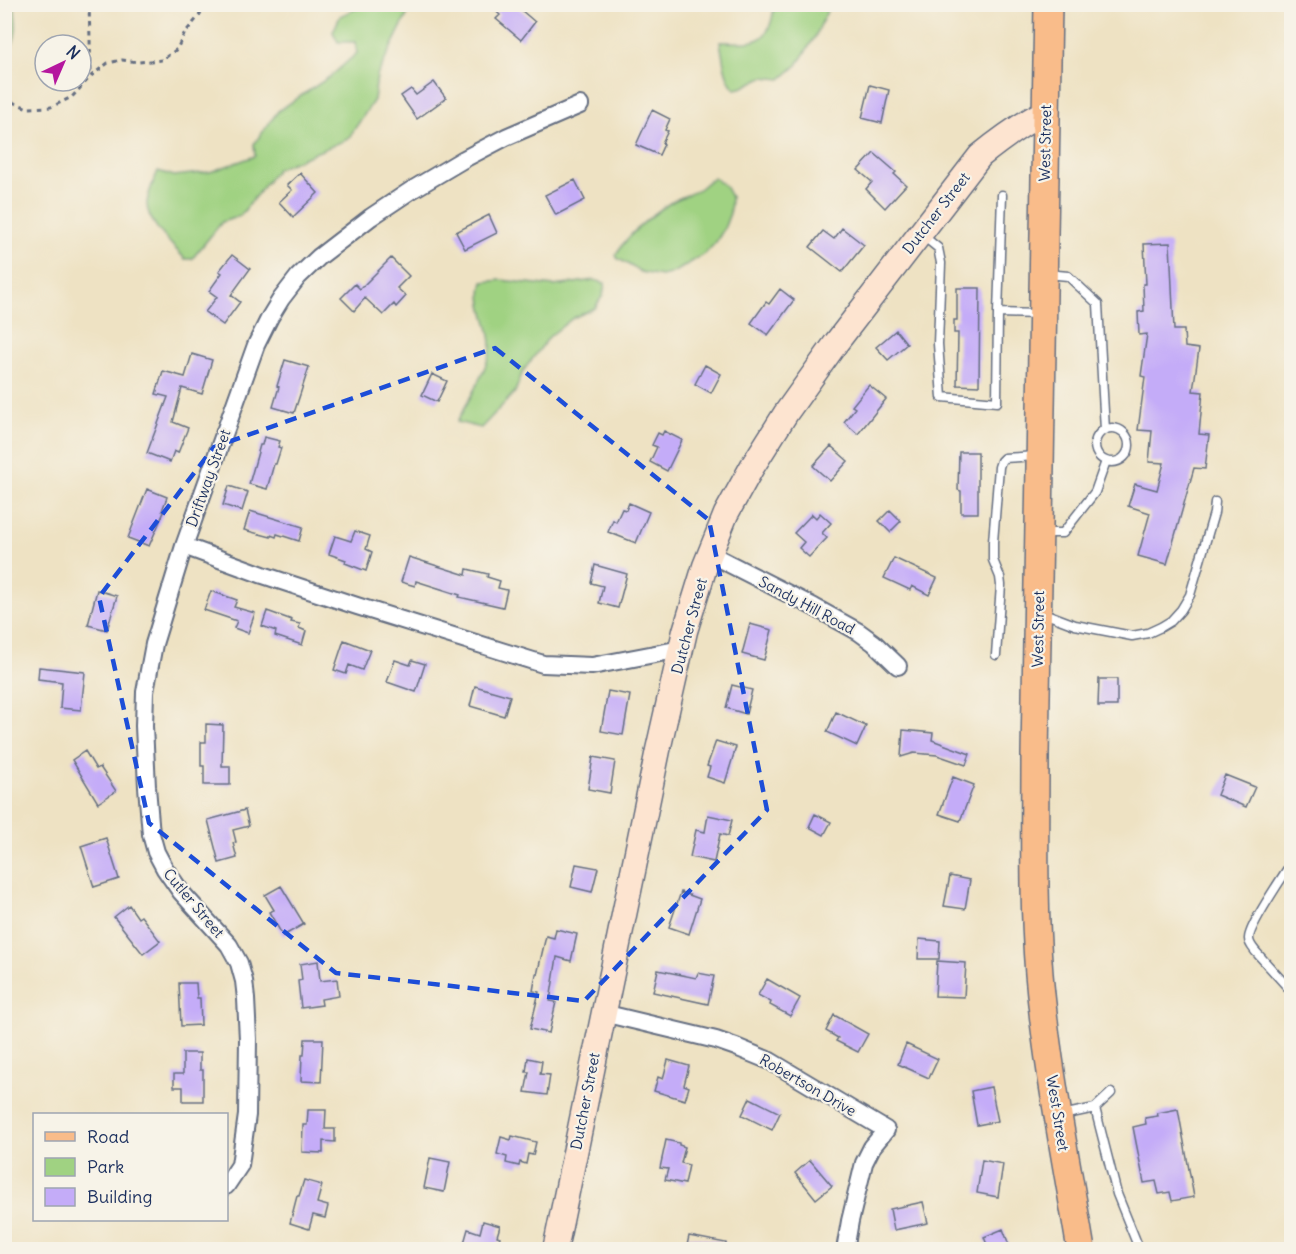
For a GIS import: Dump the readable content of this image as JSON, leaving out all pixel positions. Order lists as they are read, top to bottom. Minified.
{"streets":{"main road":["West Street"],"street":["Dutcher Street","Driftway Street","Sandy Hill Road","Cutler Street","Robertson Drive"]},"crossings":[["West Street","Dutcher Street"],["Dutcher Street","Driftway Street"],["Dutcher Street","Sandy Hill Road"],["Dutcher Street","Robertson Drive"],["Driftway Street","Cutler Street"]],"legend":["Road","Park","Building"],"north":"top right"}
